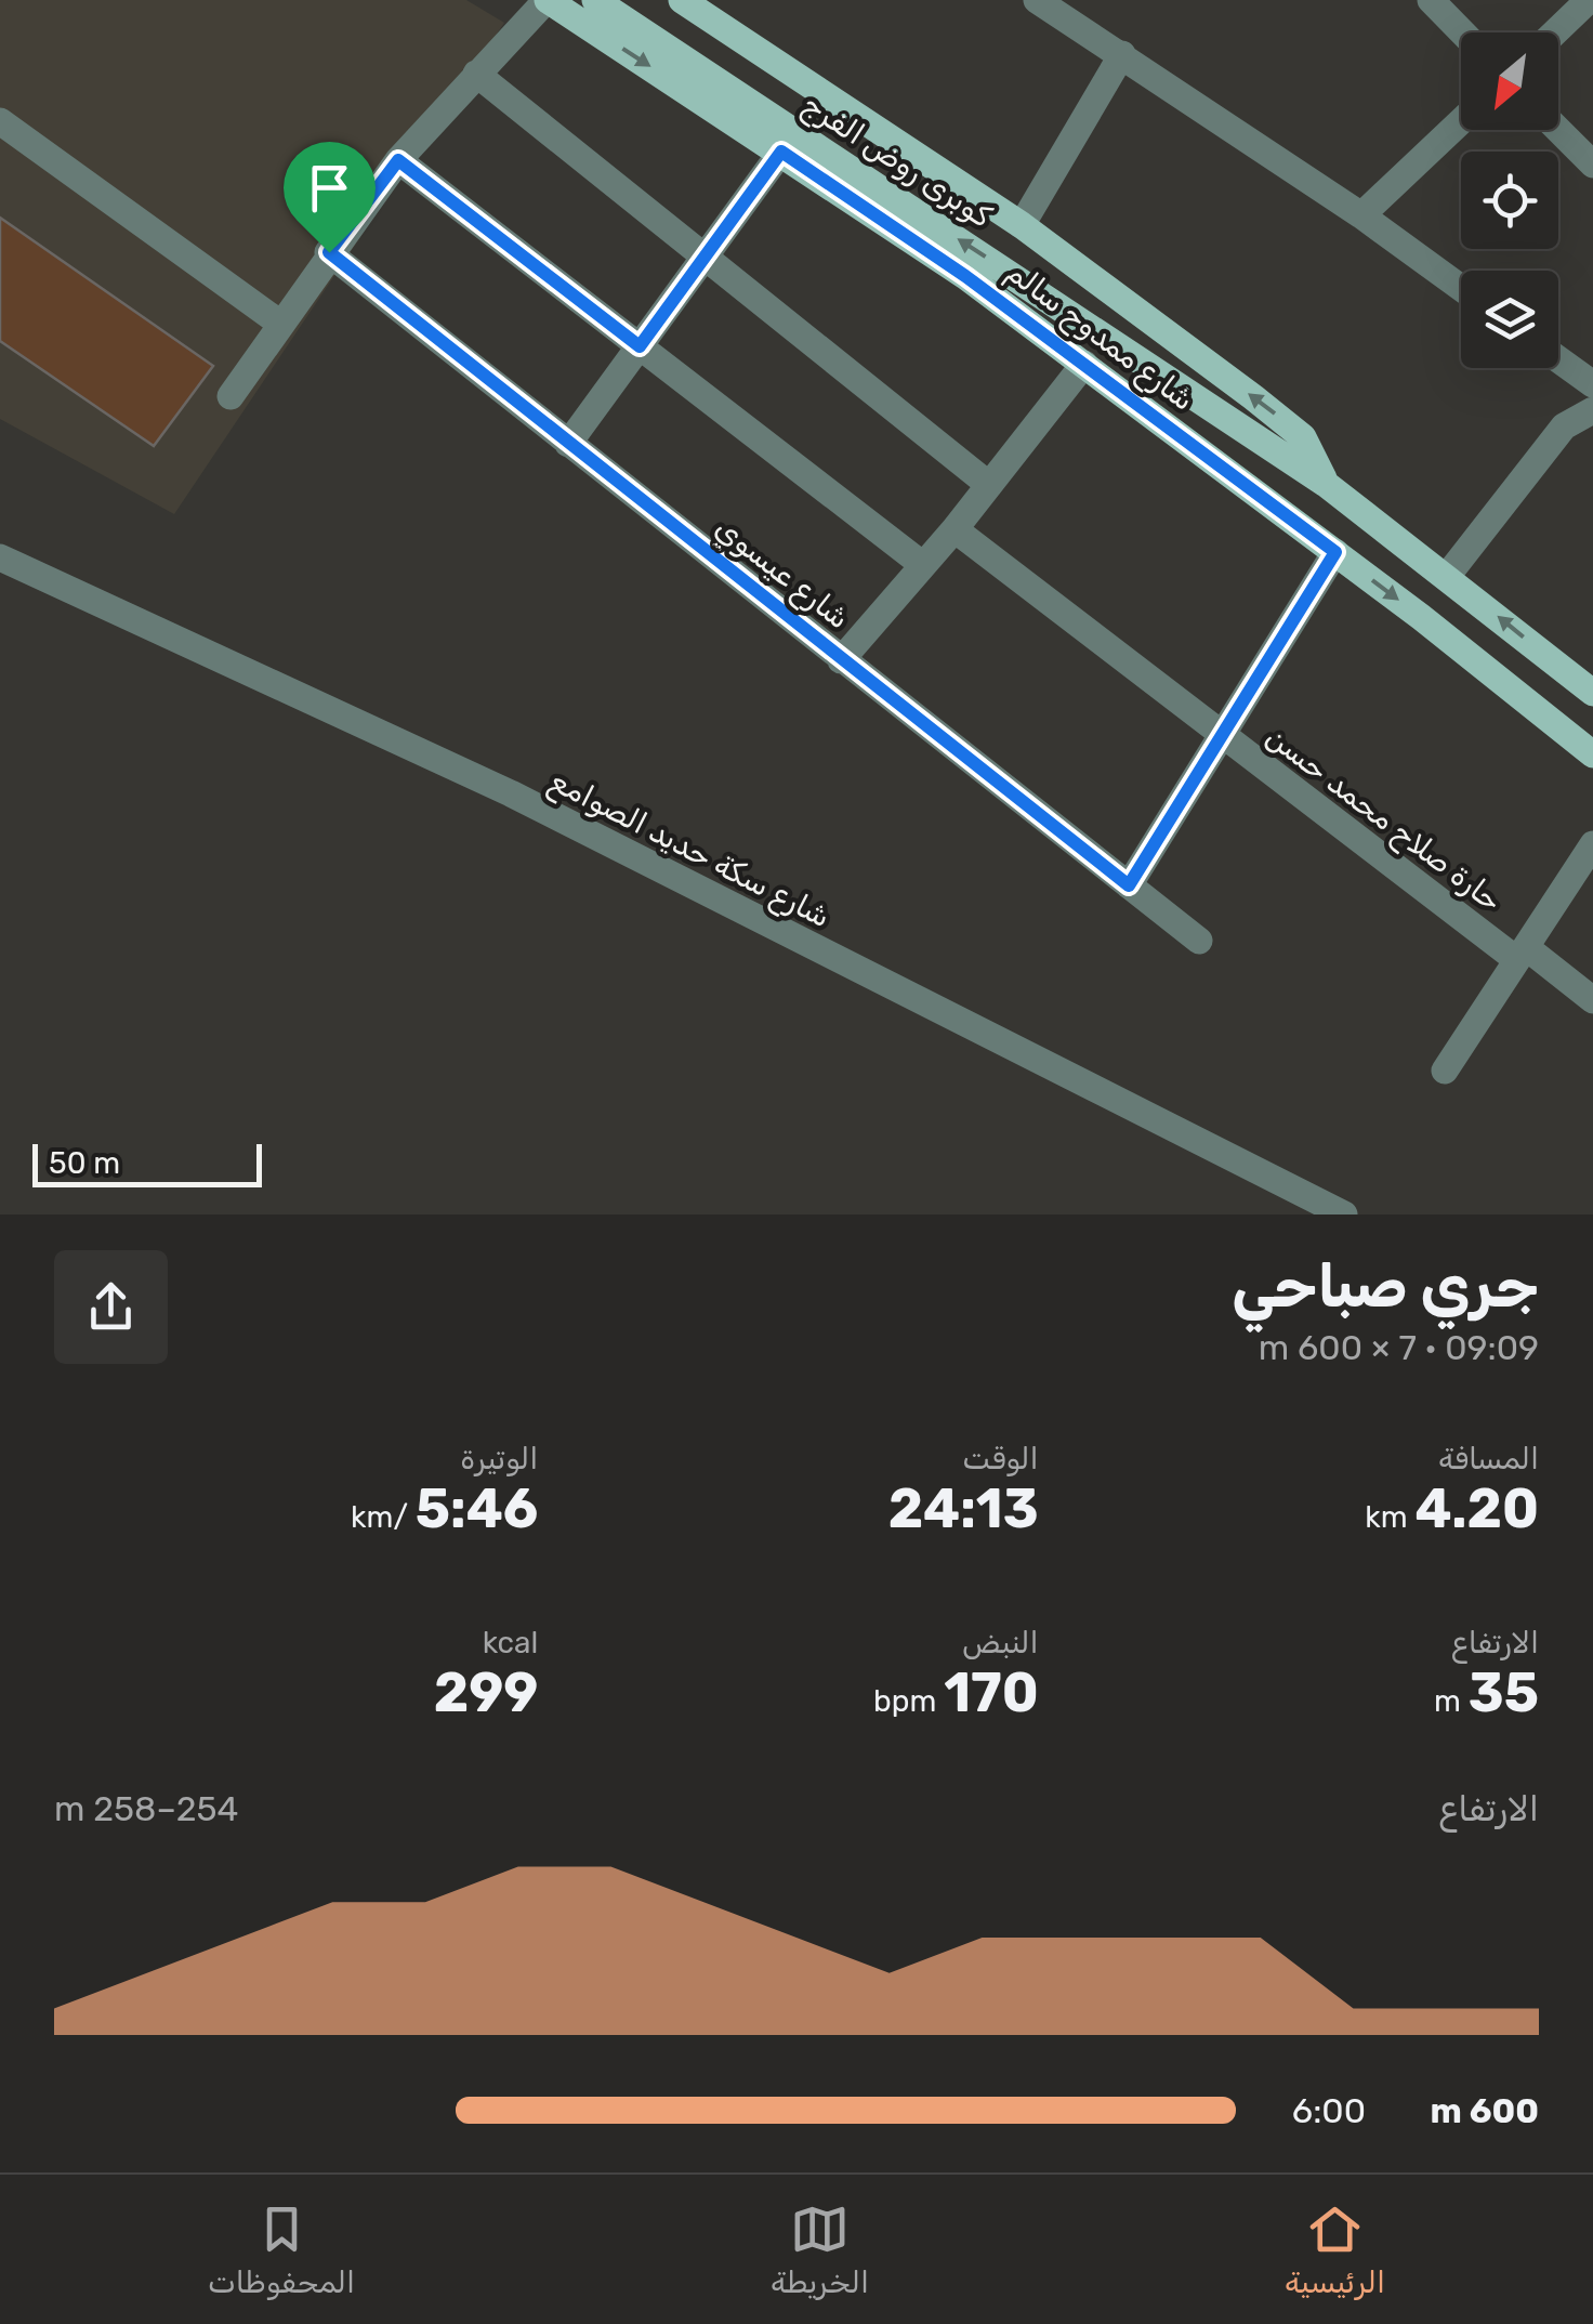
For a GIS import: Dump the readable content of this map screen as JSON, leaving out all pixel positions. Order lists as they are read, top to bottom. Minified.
{"streets":{"main road":["كوبرى روض الفرج","شارع ممدوح سالم"],"street":["شارع عيسوي","حارة صلاح محمد حسن","شارع سكة حديد الصوامع"]},"crossings":[["كوبرى روض الفرج","شارع ممدوح سالم"]],"one_way":["كوبرى روض الفرج"],"scale_bar":"50 m","north":"bottom left","page":{"scale":"50 m","heading":["جري صباحي","09:09 · 7 × 600 m"],"stats":[["المسافة","4.20 km"],["الوقت","24:13"],["الوتيرة","5:46 /km"],["الارتفاع","35 m"],["النبض","170 bpm"],["kcal","299"]],"chart":["الارتفاع","254–258 m"],"list":[{"name":"600 m","note":"6:00"}],"tabs":["الرئيسية","الخريطة","المحفوظات"]}}
